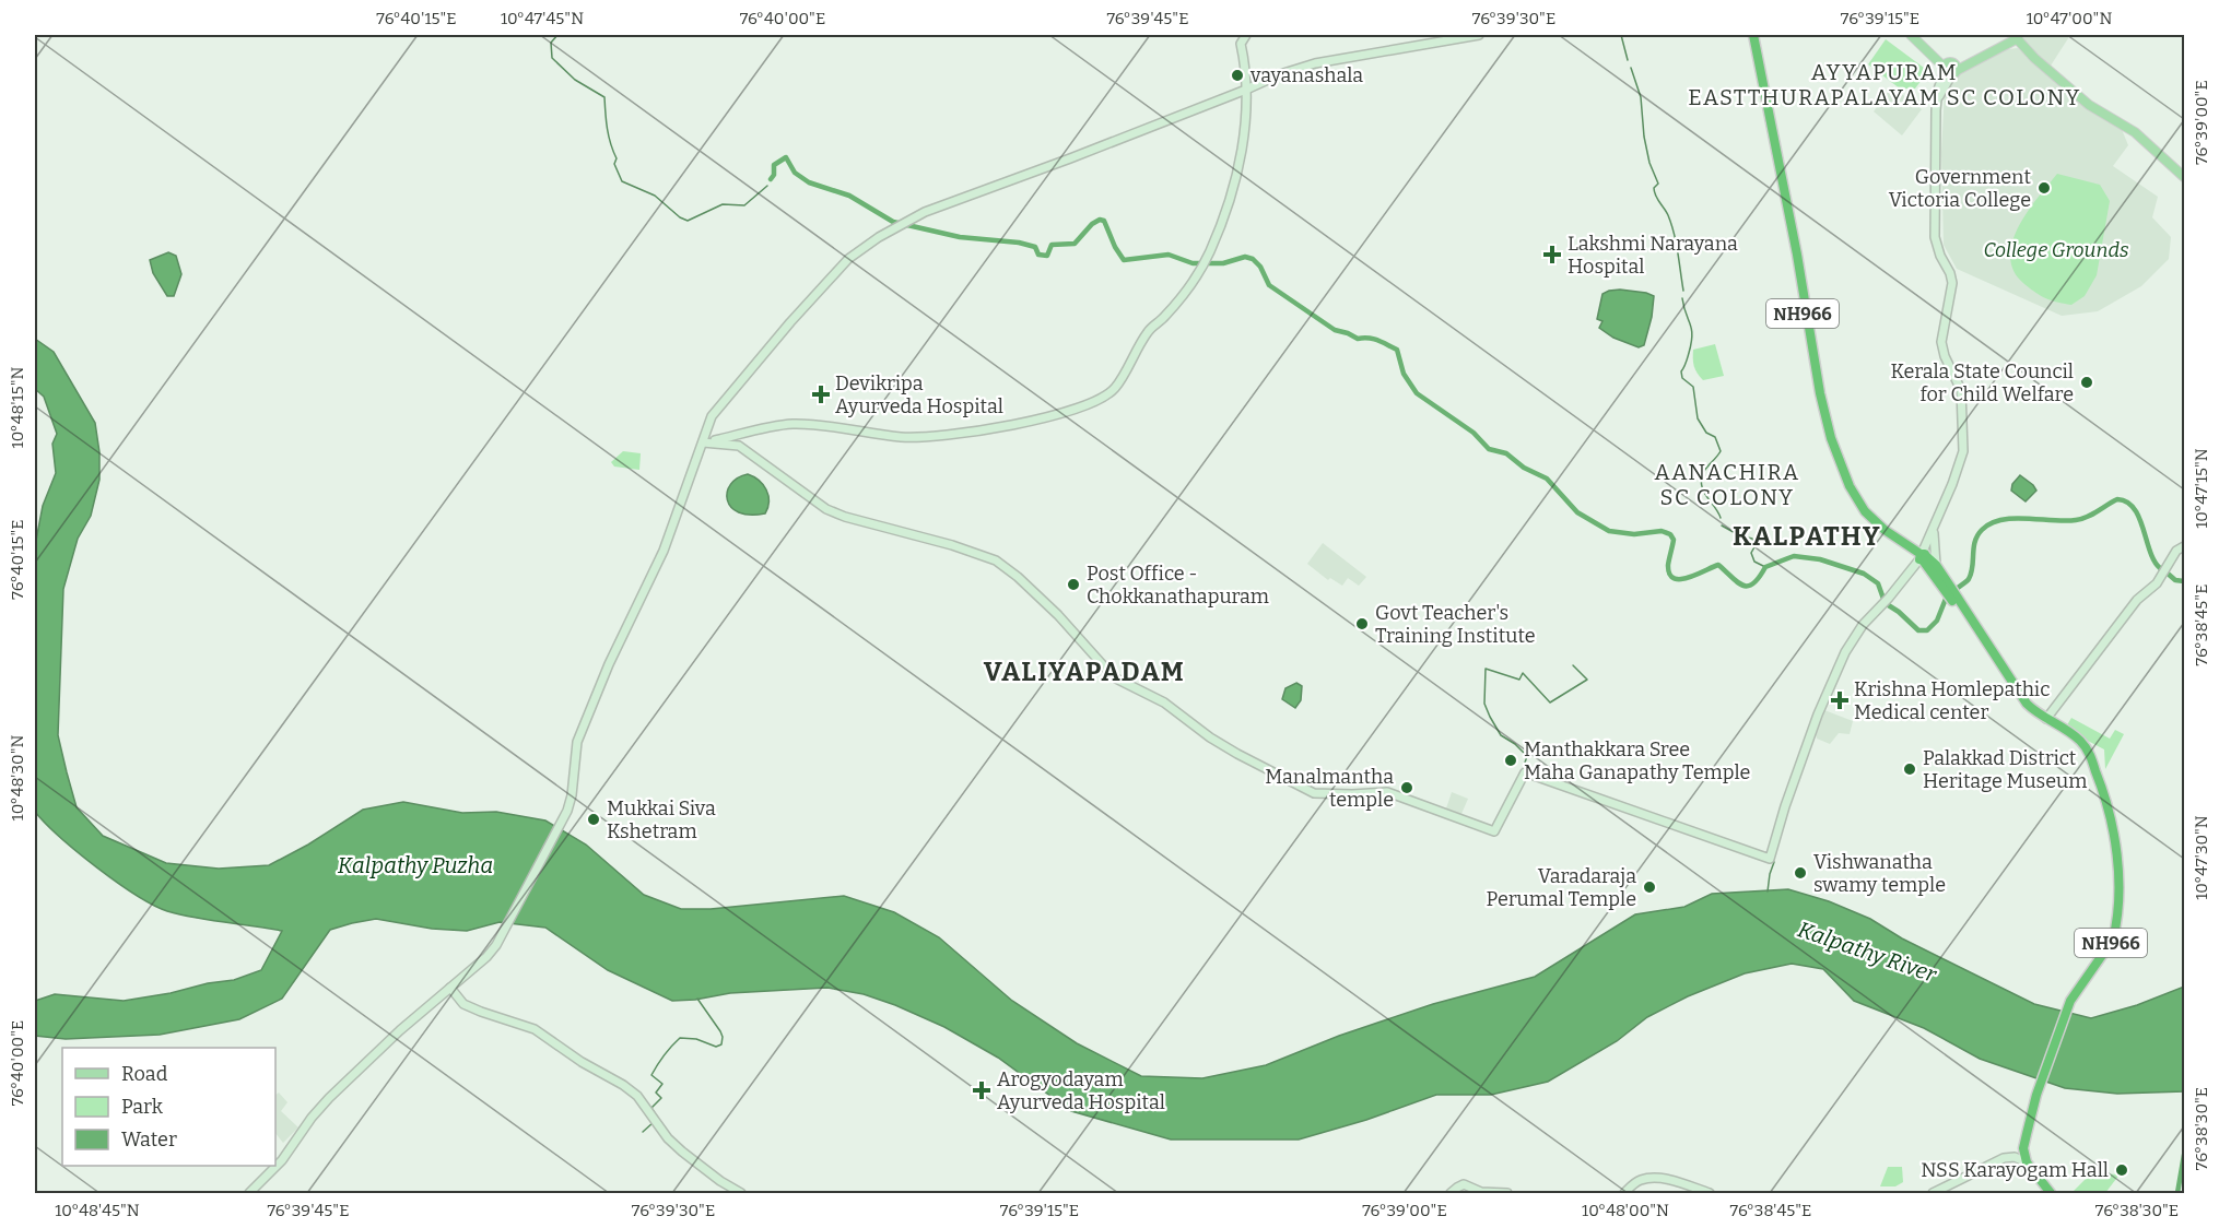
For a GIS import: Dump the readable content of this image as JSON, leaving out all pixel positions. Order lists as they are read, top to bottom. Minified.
{"streets":{"highway":["NH966"]},"districts":["AYYAPURAM EASTTHURAPALAYAM SC COLONY","AANACHIRA SC COLONY","KALPATHY","VALIYAPADAM"],"water":["Kalpathy Puzha","Kalpathy River"],"parks":["College Grounds"],"places":{"other":["vayanashala","Government Victoria College","Kerala State Council for Child Welfare","Post Office - Chokkanathapuram","Govt Teacher's Training Institute","Manthakkara Sree Maha Ganapathy Temple","Palakkad District Heritage Museum","Manalmantha temple","Mukkai Siva Kshetram","Vishwanatha swamy temple","Varadaraja Perumal Temple","NSS Karayogam Hall"],"health":["Lakshmi Narayana Hospital","Devikripa Ayurveda Hospital","Krishna Homlepathic Medical center","Arogyodayam Ayurveda Hospital"]},"legend":["Road","Park","Water"],"coordinates":["76°40'15\"E","10°47'45\"N","76°40'00\"E","76°39'45\"E","76°39'30\"E","76°39'15\"E","10°47'00\"N","76°39'00\"E","10°48'15\"N","10°47'15\"N","76°38'45\"E","10°48'30\"N","10°47'30\"N","76°38'30\"E","10°48'45\"N","10°48'00\"N"]}
